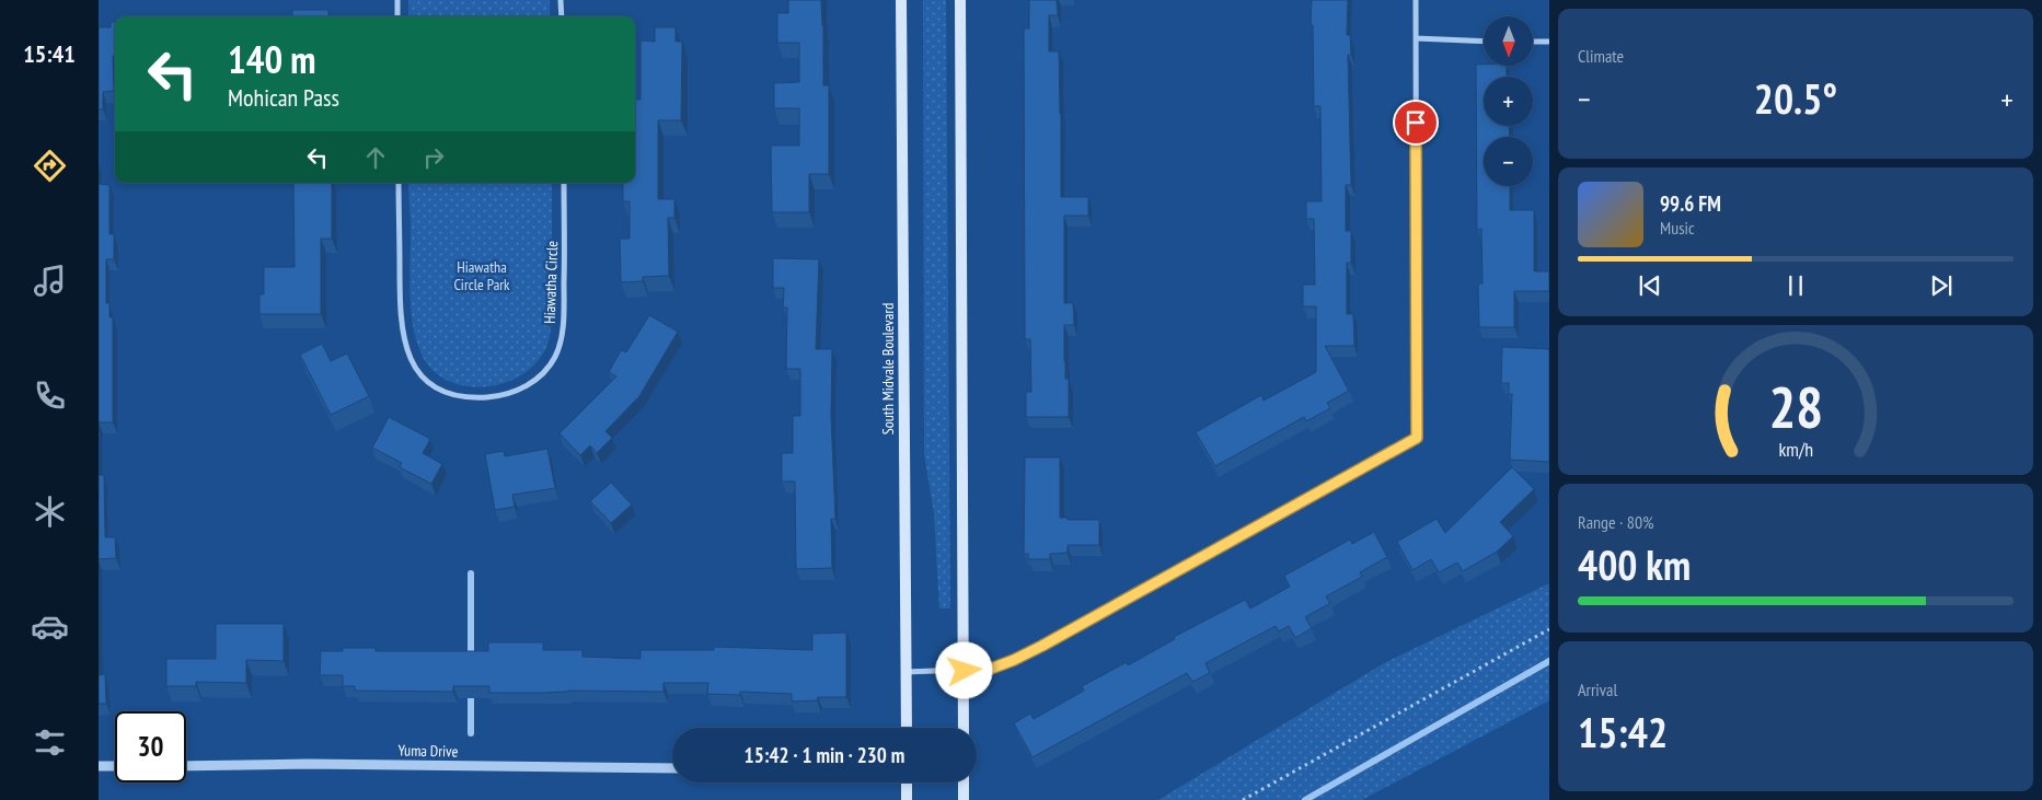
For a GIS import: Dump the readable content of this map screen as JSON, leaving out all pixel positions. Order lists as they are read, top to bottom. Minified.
{"streets":{"main road":["South Midvale Boulevard"],"street":["Hiawatha Circle","Yuma Drive"]},"parks":["Hiawatha Circle Park"],"north":"bottom","page":{"tabs":"15:41","tile":["Climate",["Range · 80%","400 km"],["Arrival","15:42"]],"map_buttons":["+","−"],"turn":["140 m","Mohican Pass"],"heat":["−","20.5°","+"],"song":["99.6 FM","Music"],"limit":"30","trip":"15:42 · 1 min · 230 m","gauge":["28","km/h"]}}
